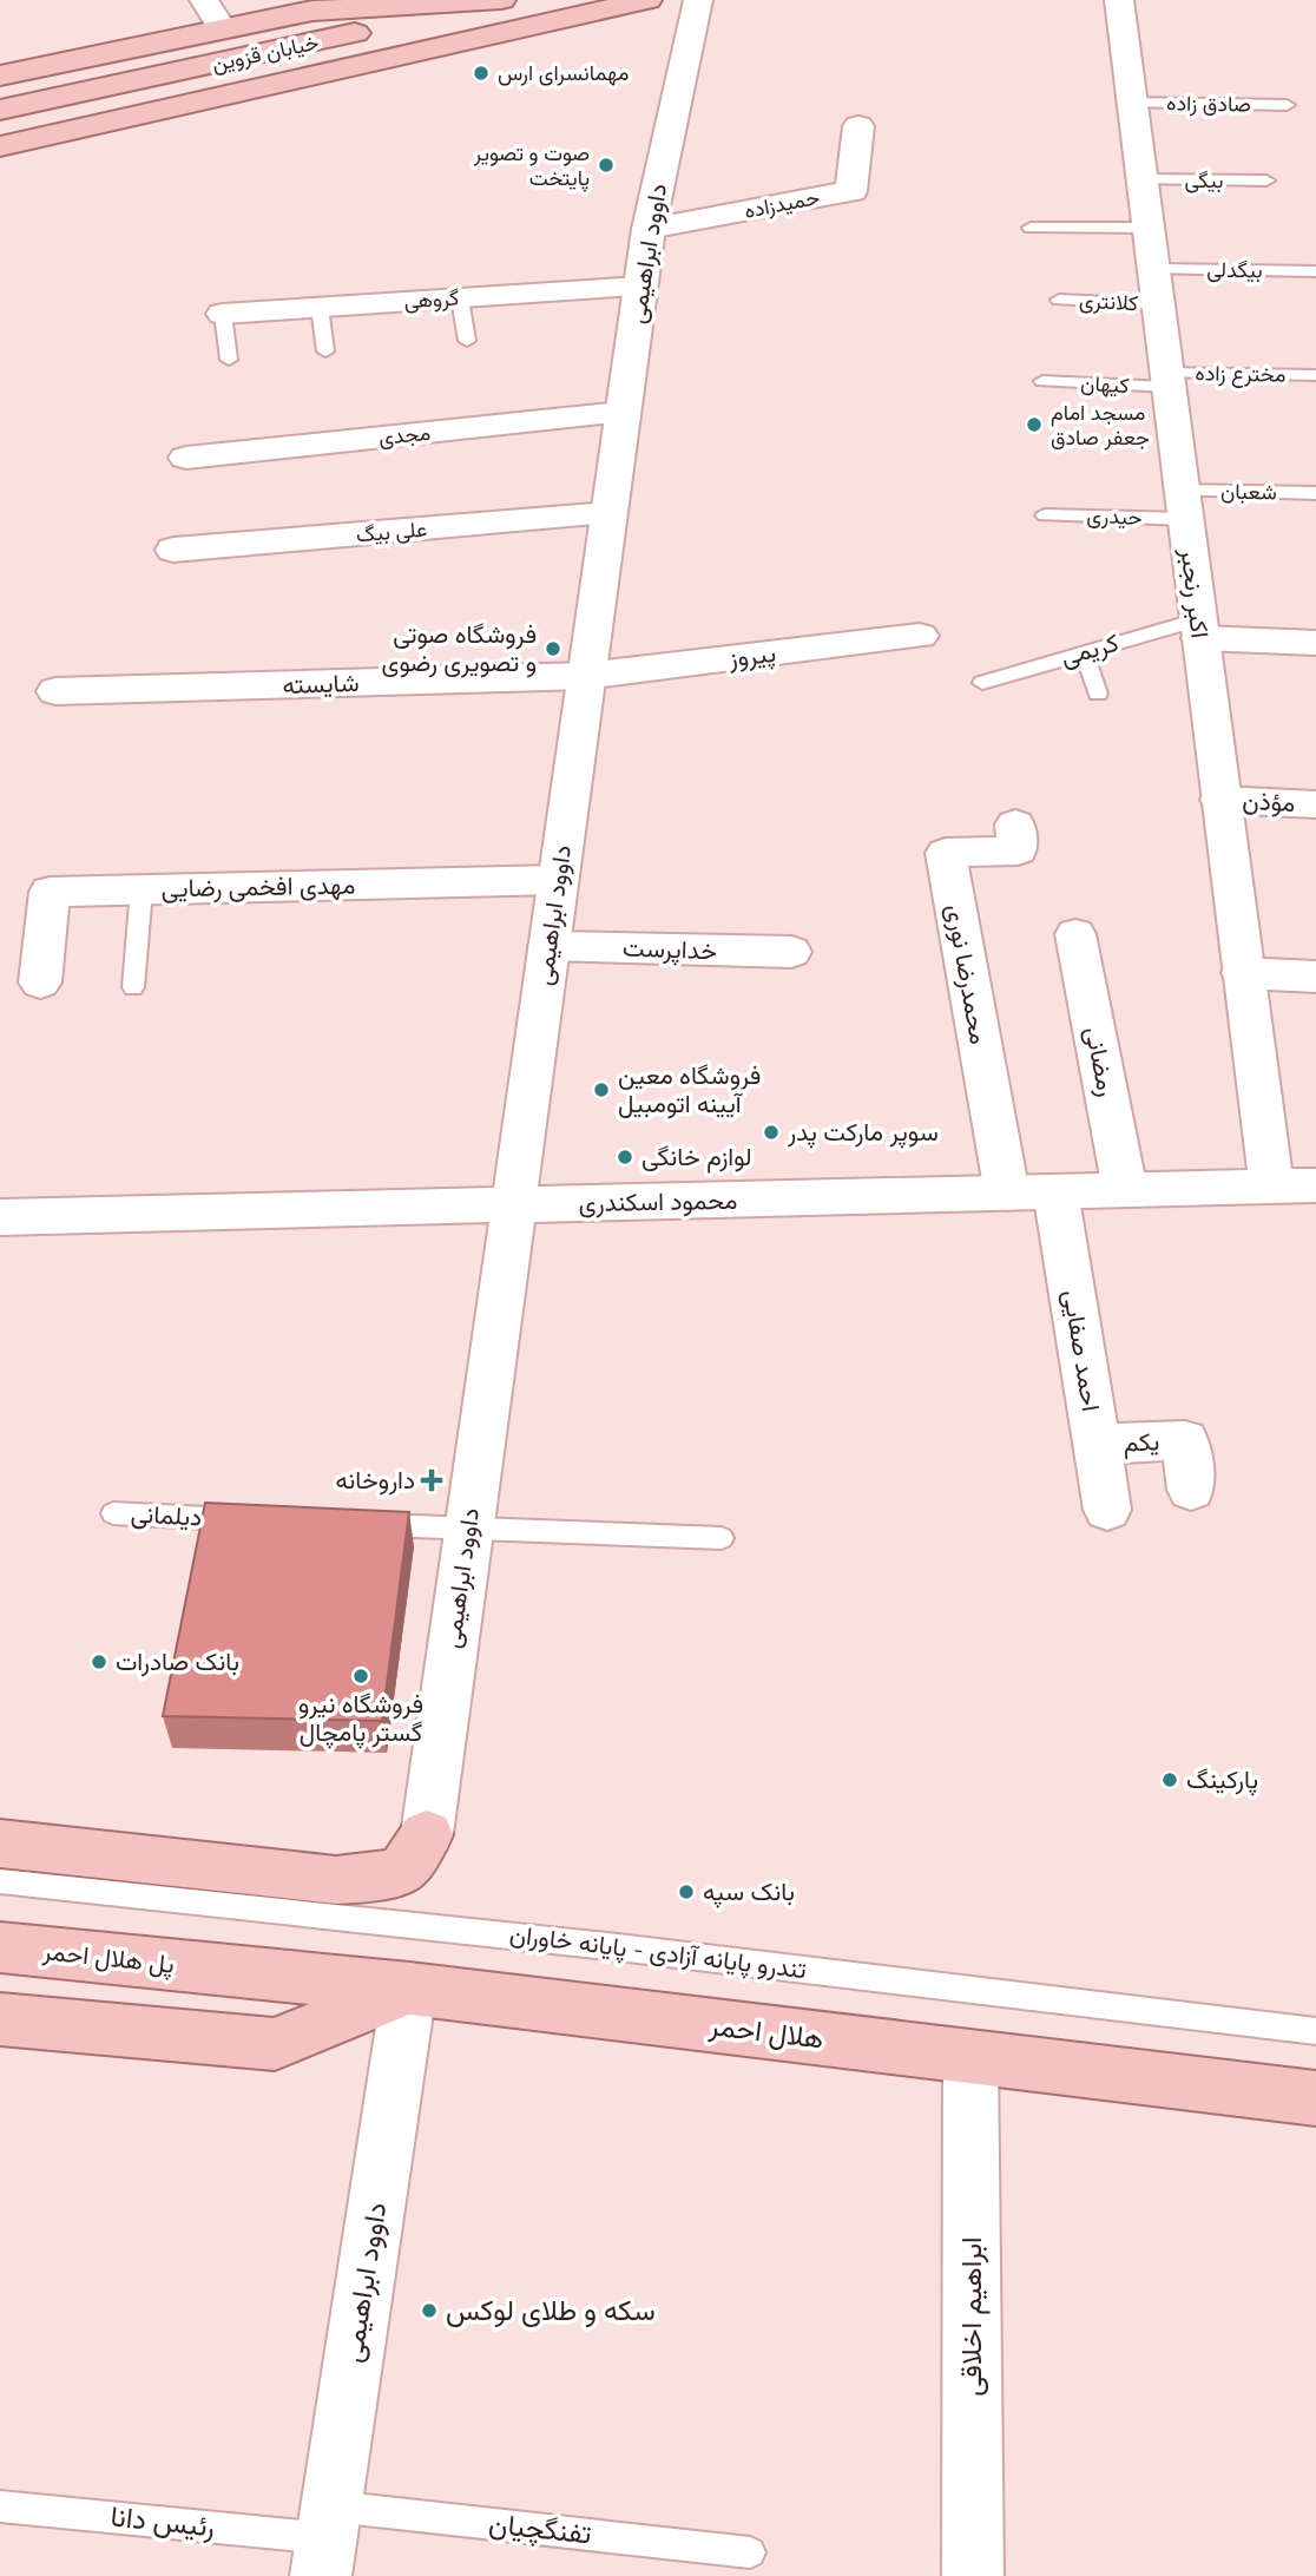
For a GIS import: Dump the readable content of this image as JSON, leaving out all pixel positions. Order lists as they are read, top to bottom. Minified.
{"streets":{"main road":["خیابان قزوین","پل هلال احمر","هلال احمر"],"street":["حمیدزاده","داوود ابراهیمی","گروهی","مجدی","علی بیگ","اکبر رنجبر","پیروز","شایسته","مؤذن","مهدی افخمی رضایی","خداپرست","محمدرضا نوری","رمضانی","محمود اسکندری","احمد صفایی","یکم","ابراهیم اخلاقی"],"lane":["صادق زاده","بیگی","بیگدلی","کلانتری","مخترع زاده","کیهان","شعبان","حیدری","کریمی","دیلمانی","تندرو پایانه آزادی - پایانه خاوران","رئیس دانا","تفنگچیان"]},"crossings":[["صادق زاده","اکبر رنجبر"],["بیگی","اکبر رنجبر"],["حمیدزاده","داوود ابراهیمی"],["داوود ابراهیمی","گروهی"],["داوود ابراهیمی","مجدی"],["داوود ابراهیمی","علی بیگ"],["داوود ابراهیمی","پیروز"],["داوود ابراهیمی","شایسته"],["داوود ابراهیمی","مهدی افخمی رضایی"],["داوود ابراهیمی","خداپرست"],["داوود ابراهیمی","محمود اسکندری"],["داوود ابراهیمی","هلال احمر"],["داوود ابراهیمی","رئیس دانا"],["داوود ابراهیمی","تفنگچیان"],["بیگدلی","کلانتری"],["بیگدلی","اکبر رنجبر"],["کلانتری","اکبر رنجبر"],["مخترع زاده","کیهان"],["مخترع زاده","اکبر رنجبر"],["کیهان","اکبر رنجبر"],["شعبان","حیدری"],["شعبان","اکبر رنجبر"],["حیدری","اکبر رنجبر"],["اکبر رنجبر","کریمی"],["اکبر رنجبر","مؤذن"],["اکبر رنجبر","محمود اسکندری"],["پیروز","شایسته"],["محمدرضا نوری","محمود اسکندری"],["رمضانی","محمود اسکندری"],["محمود اسکندری","احمد صفایی"],["احمد صفایی","یکم"],["پل هلال احمر","هلال احمر"],["هلال احمر","ابراهیم اخلاقی"],["رئیس دانا","تفنگچیان"]],"places":{"other":["مهمانسرای ارس","صوت و تصویر پایتخت","مسجد امام جعفر صادق","فروشگاه صوتی و تصویری رضوی","فروشگاه معین آیینه اتومبیل","سوپر مارکت پدر","لوازم خانگی","بانک صادرات","فروشگاه نیرو گستر پامچال","پارکینگ","بانک سپه","سکه و طلای لوکس"],"health":["داروخانه"]}}
